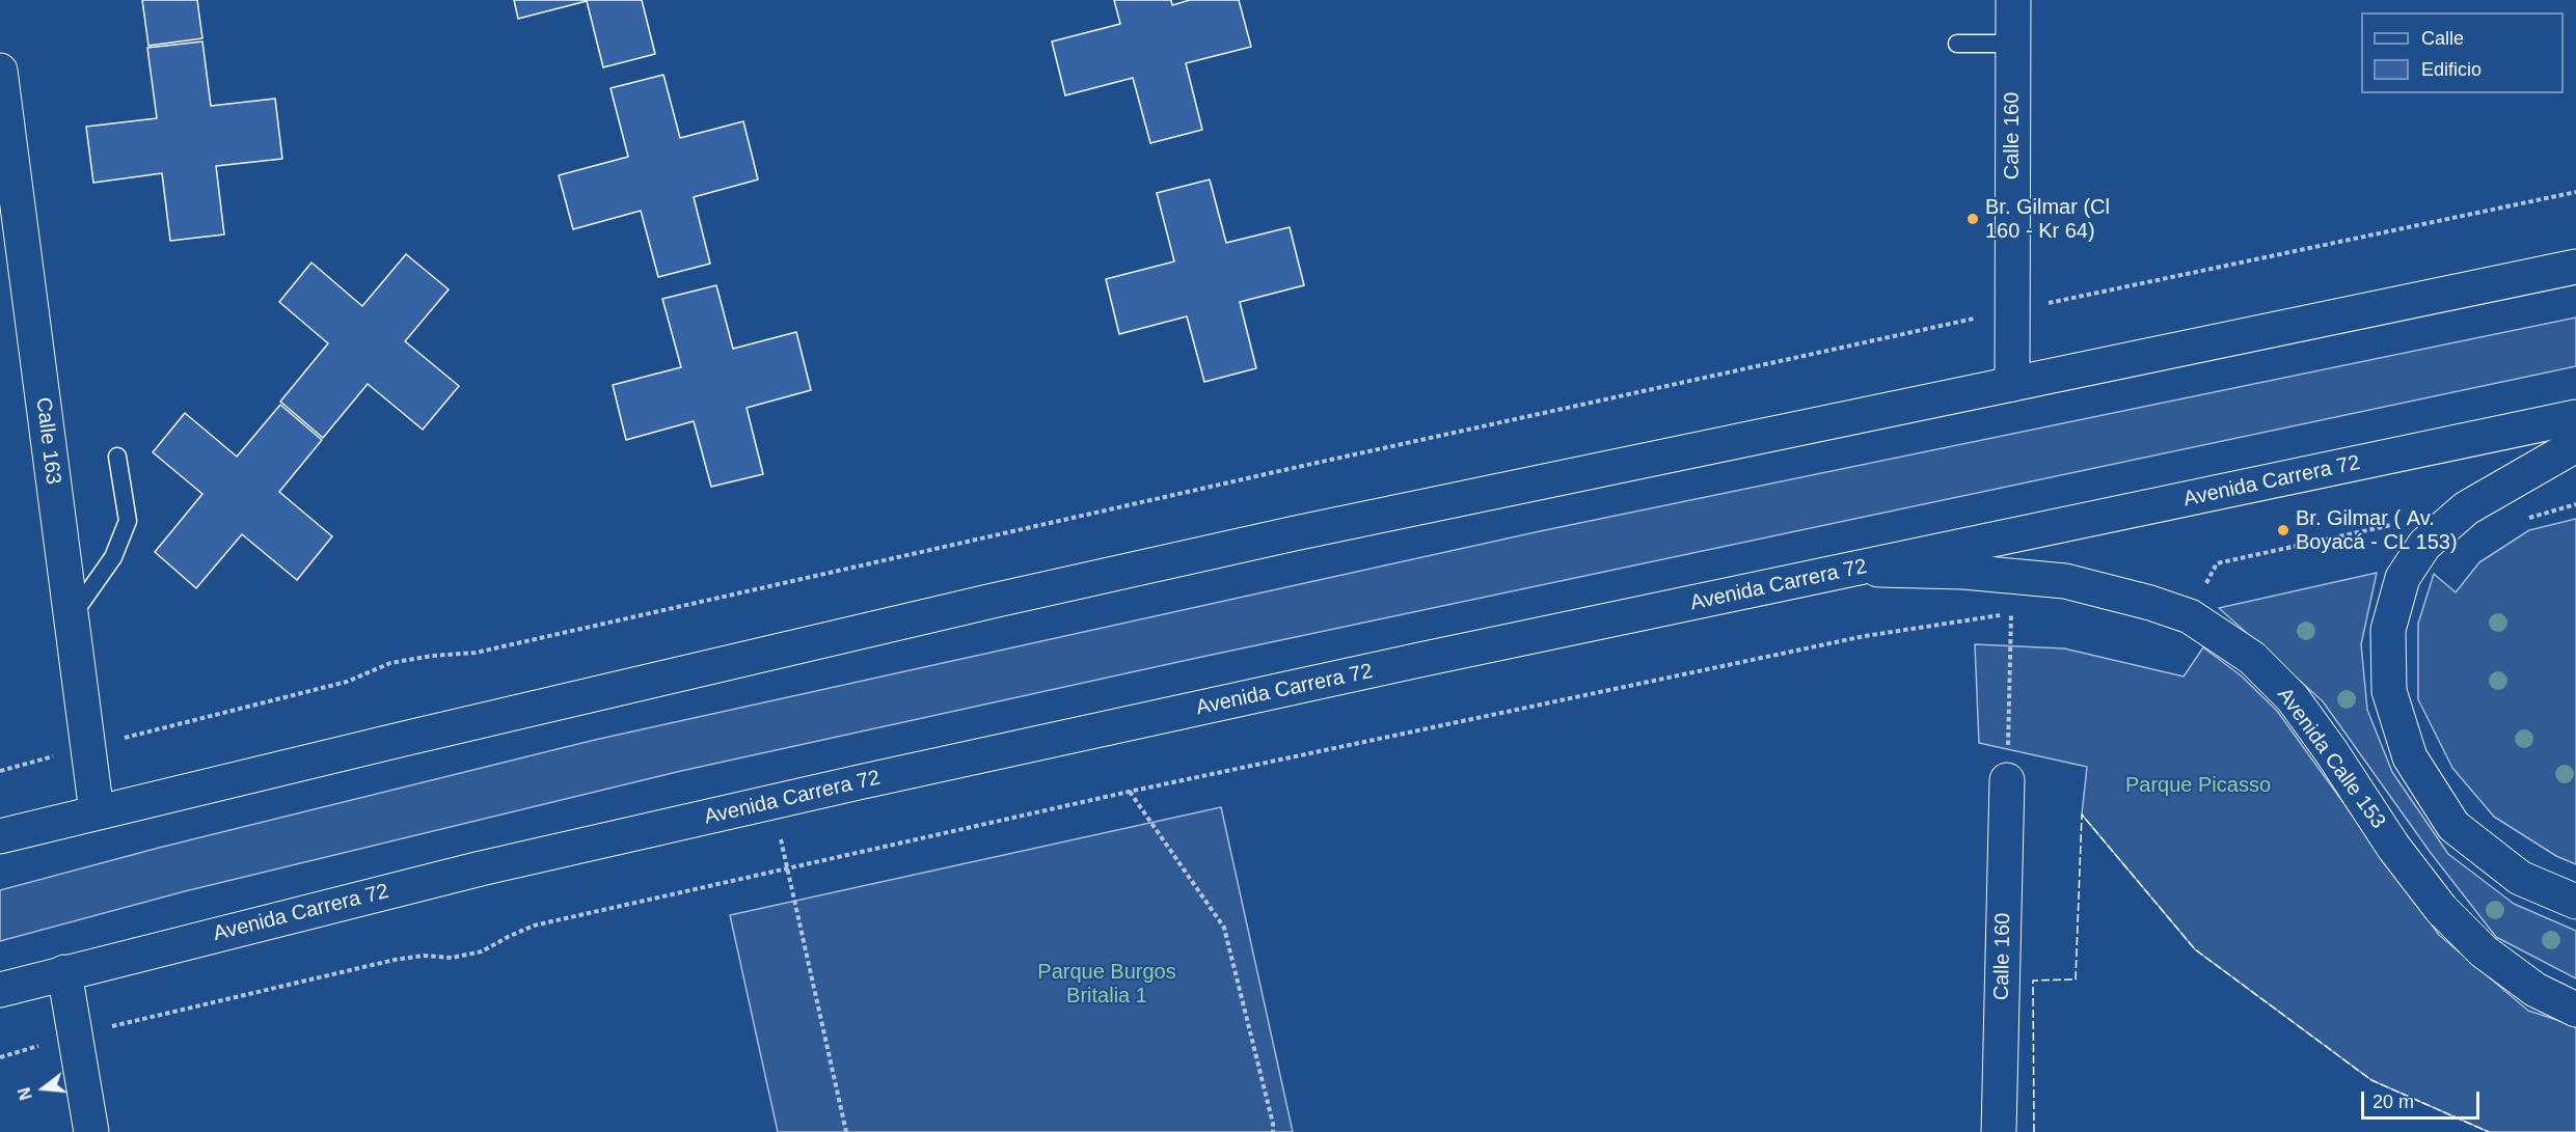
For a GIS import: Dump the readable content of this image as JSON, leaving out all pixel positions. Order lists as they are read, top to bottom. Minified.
{"streets":{"main road":["Calle 160","Calle 163","Avenida Carrera 72","Avenida Calle 153"]},"crossings":[["Avenida Carrera 72","Avenida Calle 153"]],"parks":["Parque Picasso","Parque Burgos Britalia 1"],"places":["Br. Gilmar (Cl 160 - Kr 64)","Br. Gilmar ( Av. Boyacá - CL 153)"],"legend":["Calle","Edificio"],"scale_bar":"20 m","north":"left"}
